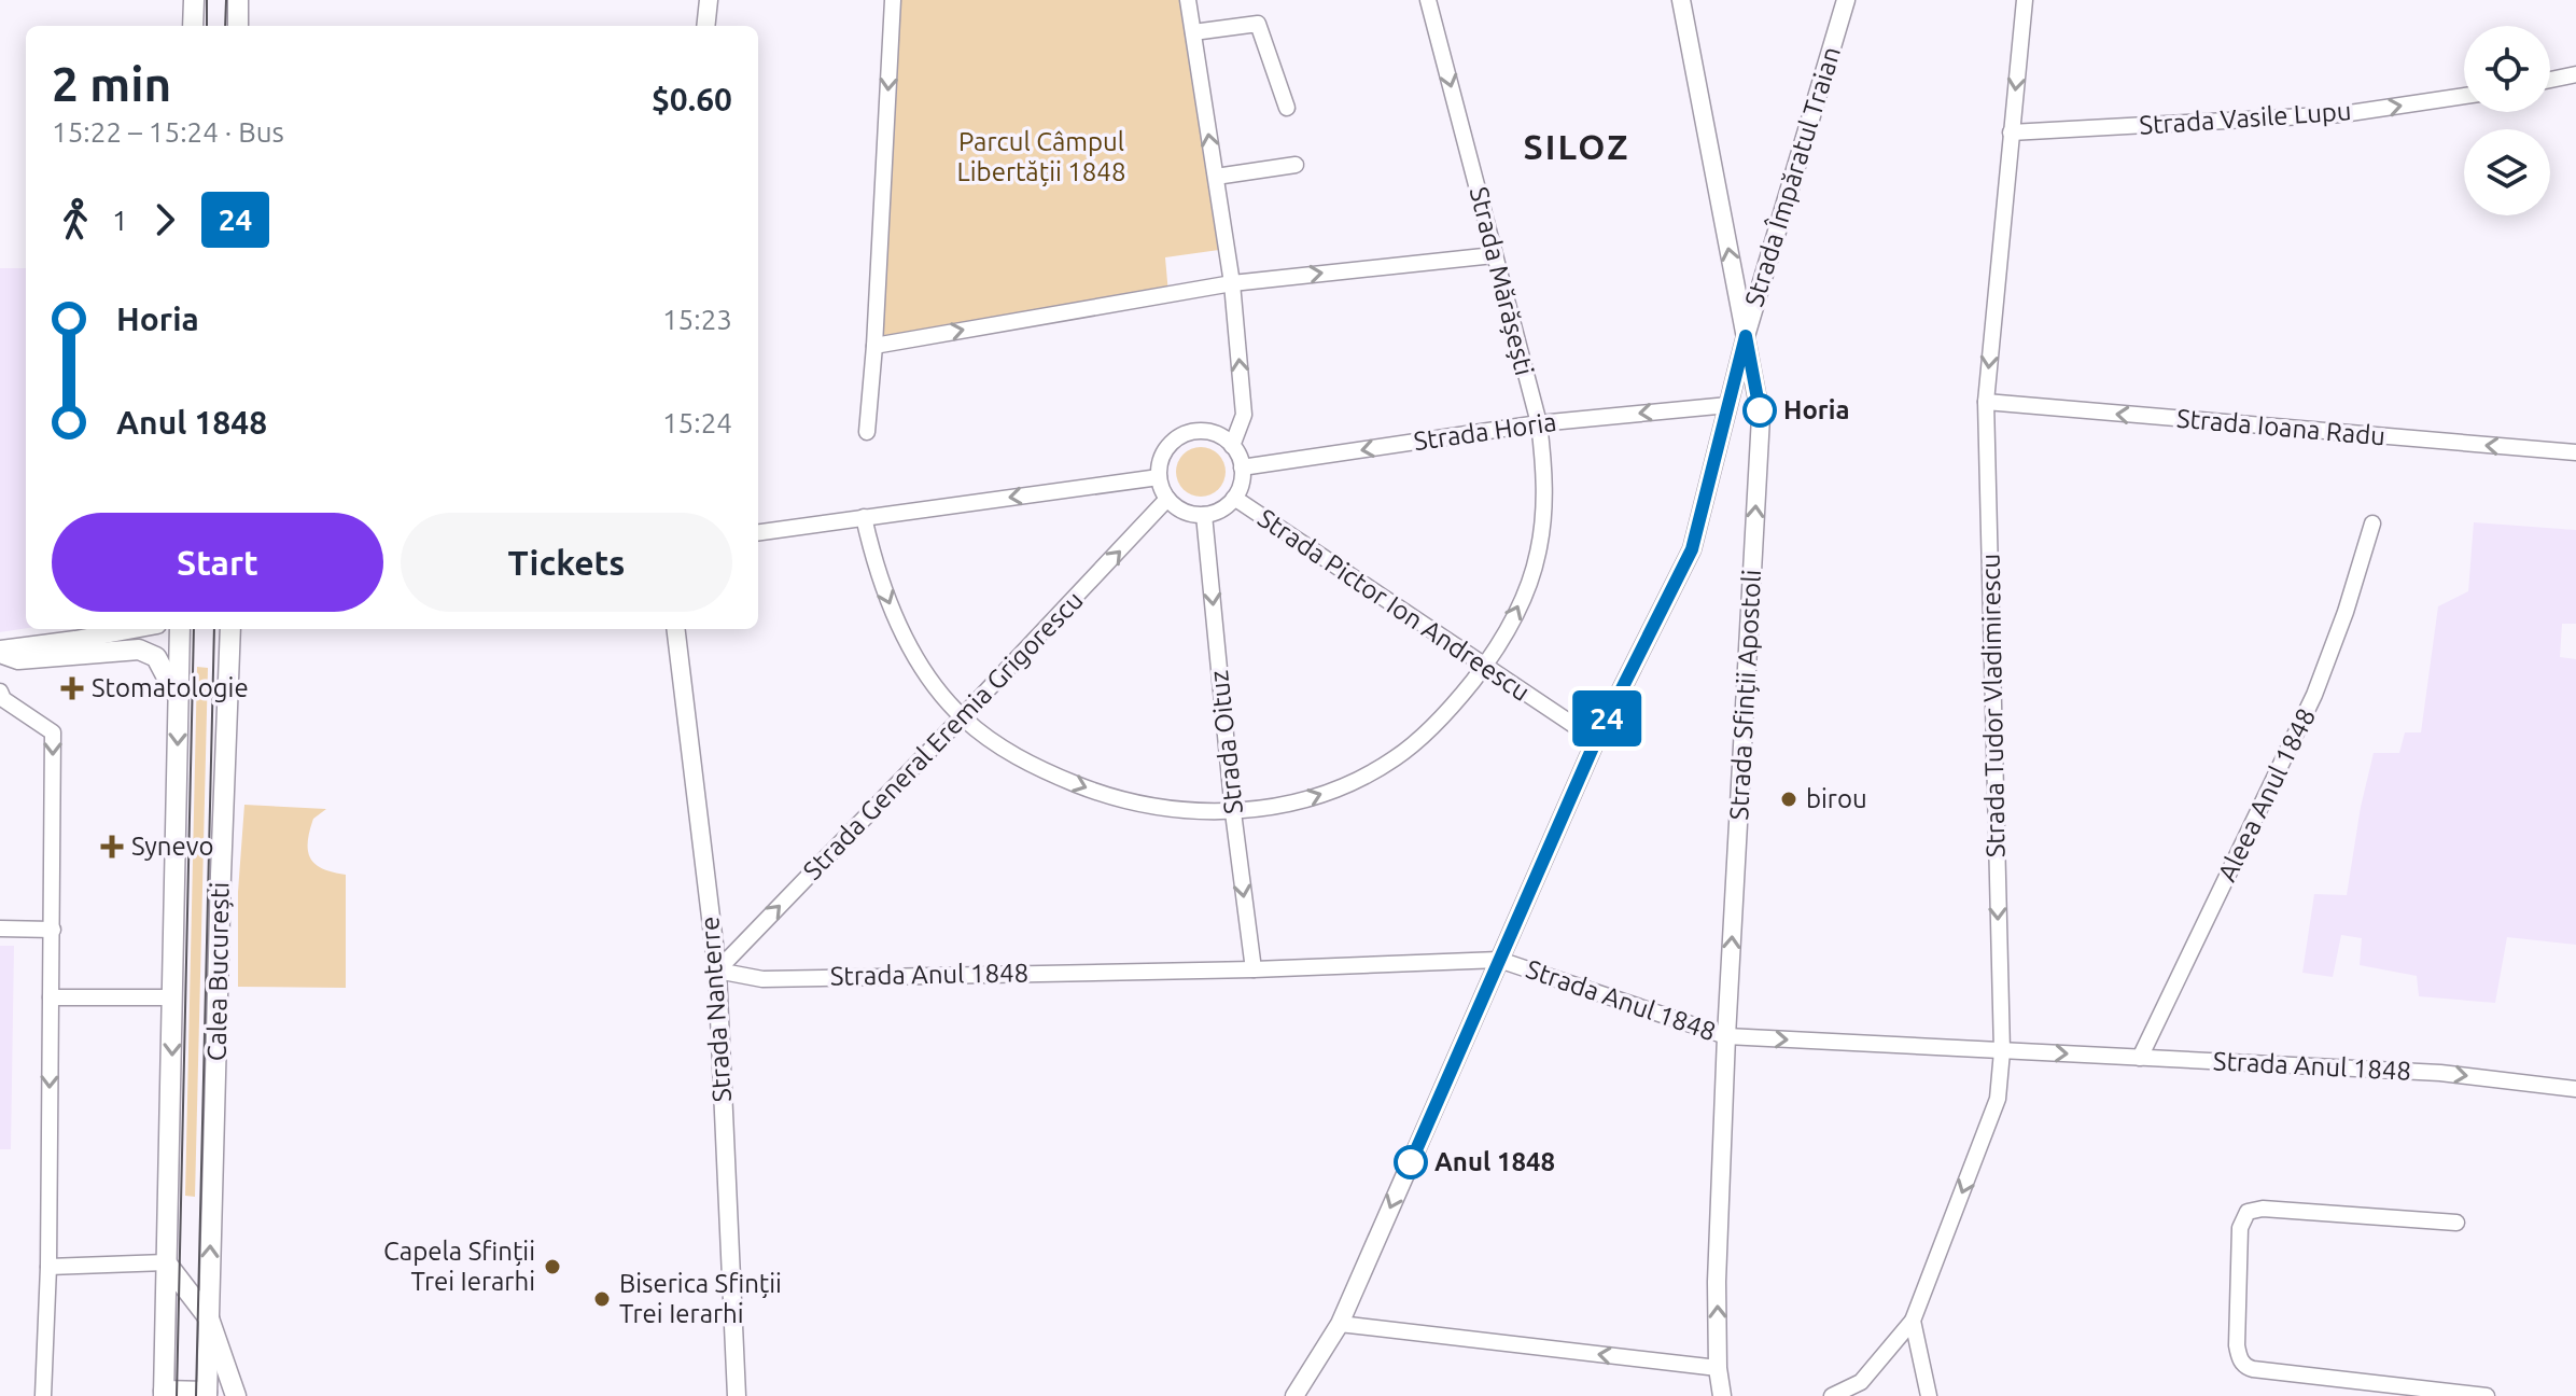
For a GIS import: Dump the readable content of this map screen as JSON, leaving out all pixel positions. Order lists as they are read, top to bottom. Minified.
{"streets":{"main road":["Calea București"],"street":["Strada Vasile Lupu","Strada Împăratul Traian","Strada Mărășești","Strada Ioana Radu","Strada Horia","Strada Pictor Ion Andreescu","Strada Sfinții Apostoli","Strada Tudor Vladimirescu","Strada General Eremia Grigorescu","Strada Oituz","Aleea Anul 1848","Strada Anul 1848","Strada Nanterre"]},"crossings":[["Strada Vasile Lupu","Strada Tudor Vladimirescu"],["Strada Împăratul Traian","Strada Horia"],["Strada Împăratul Traian","Strada Pictor Ion Andreescu"],["Strada Împăratul Traian","Strada Sfinții Apostoli"],["Strada Împăratul Traian","Strada Anul 1848"],["Strada Mărășești","Strada Horia"],["Strada Mărășești","Strada Pictor Ion Andreescu"],["Strada Mărășești","Strada General Eremia Grigorescu"],["Strada Mărășești","Strada Oituz"],["Strada Ioana Radu","Strada Tudor Vladimirescu"],["Strada Horia","Strada Pictor Ion Andreescu"],["Strada Horia","Strada General Eremia Grigorescu"],["Strada Horia","Strada Oituz"],["Strada Pictor Ion Andreescu","Strada General Eremia Grigorescu"],["Strada Pictor Ion Andreescu","Strada Oituz"],["Strada Sfinții Apostoli","Strada Anul 1848"],["Strada Tudor Vladimirescu","Strada Anul 1848"],["Strada General Eremia Grigorescu","Strada Oituz"],["Strada General Eremia Grigorescu","Strada Anul 1848"],["Strada General Eremia Grigorescu","Strada Nanterre"],["Strada Oituz","Strada Anul 1848"],["Aleea Anul 1848","Strada Anul 1848"],["Strada Anul 1848","Strada Nanterre"]],"one_way":["Strada Vasile Lupu","Strada Ioana Radu","Strada Horia","Strada Sfinții Apostoli","Strada Tudor Vladimirescu","Strada General Eremia Grigorescu","Strada Oituz","Strada Anul 1848"],"districts":["SILOZ"],"parks":["Parcul Câmpul Libertății 1848"],"places":{"other":["Horia","birou","Anul 1848","Capela Sfinții Trei Ierarhi","Biserica Sfinții Trei Ierarhi"],"health":["Stomatologie","Synevo"]},"lines":["bus line 24"],"page":{"on_map":"24","heading":["2 min","15:22 – 15:24 · Bus","$0.60"],"legs":["1","24"],"list":[{"name":"Horia","value":"15:23"},{"name":"Anul 1848","value":"15:24"}],"buttons":["Start","Tickets"]}}
